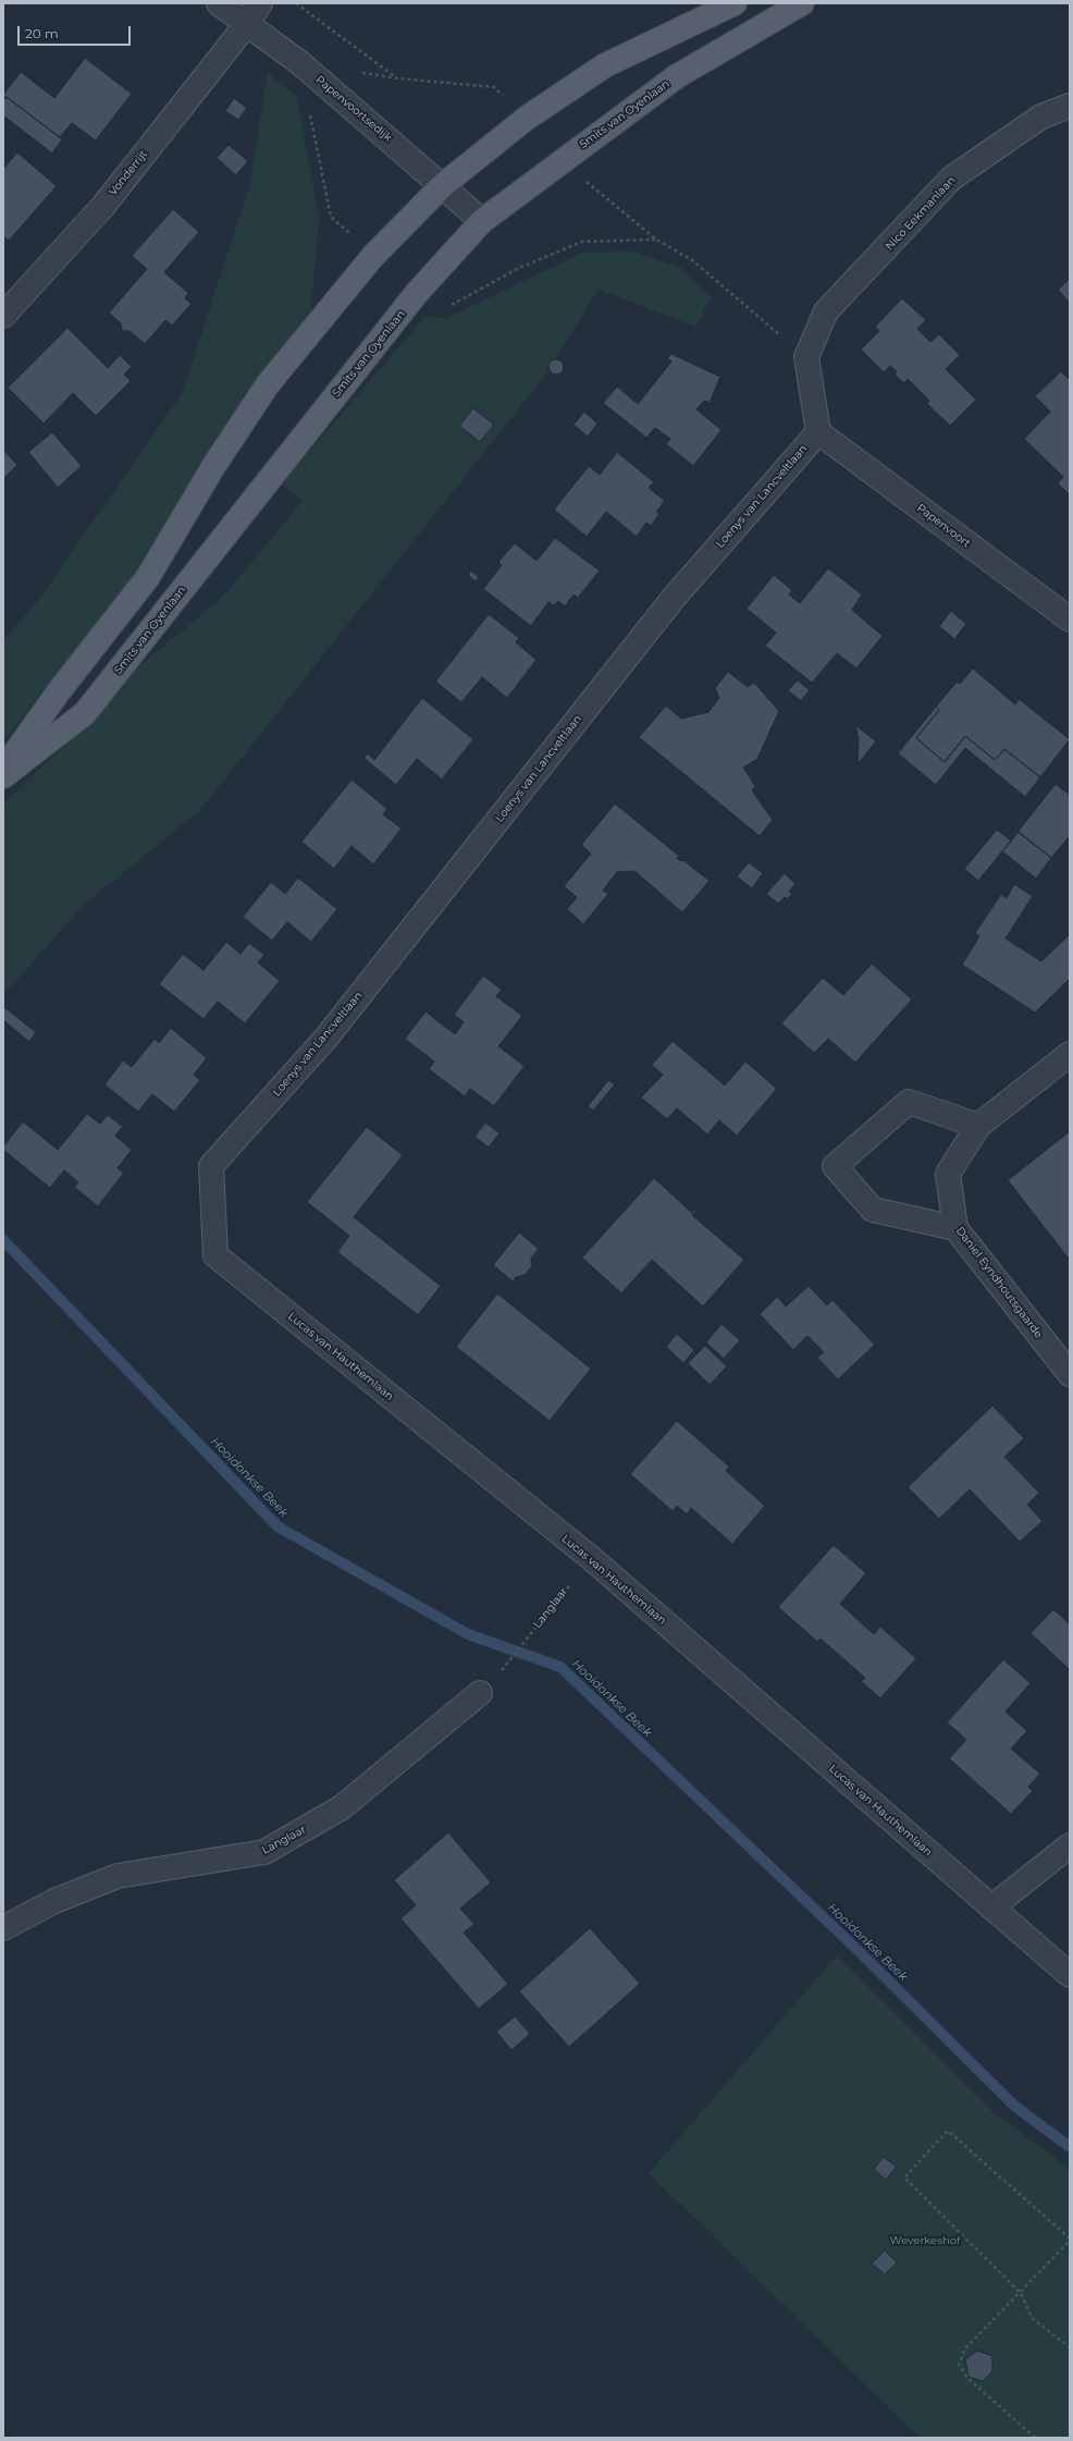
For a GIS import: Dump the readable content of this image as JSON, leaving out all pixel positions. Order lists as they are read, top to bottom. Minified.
{"streets":{"main road":["Smits van Oyenlaan"],"street":["Papenvoortsedijk","Vonderrijt","Nico Eekmanlaan","Loenys van Lancveltlaan","Papenvoort","Daniel Eyndhoutsgaarde","Lucas van Hauthemlaan","Langlaar"]},"crossings":[["Papenvoortsedijk","Smits van Oyenlaan"],["Papenvoortsedijk","Vonderrijt"],["Loenys van Lancveltlaan","Papenvoort"],["Loenys van Lancveltlaan","Lucas van Hauthemlaan"],["Lucas van Hauthemlaan","Langlaar"]],"water":["Hooidonkse Beek"],"parks":["Weverkeshof"],"scale_bar":"20 m"}
